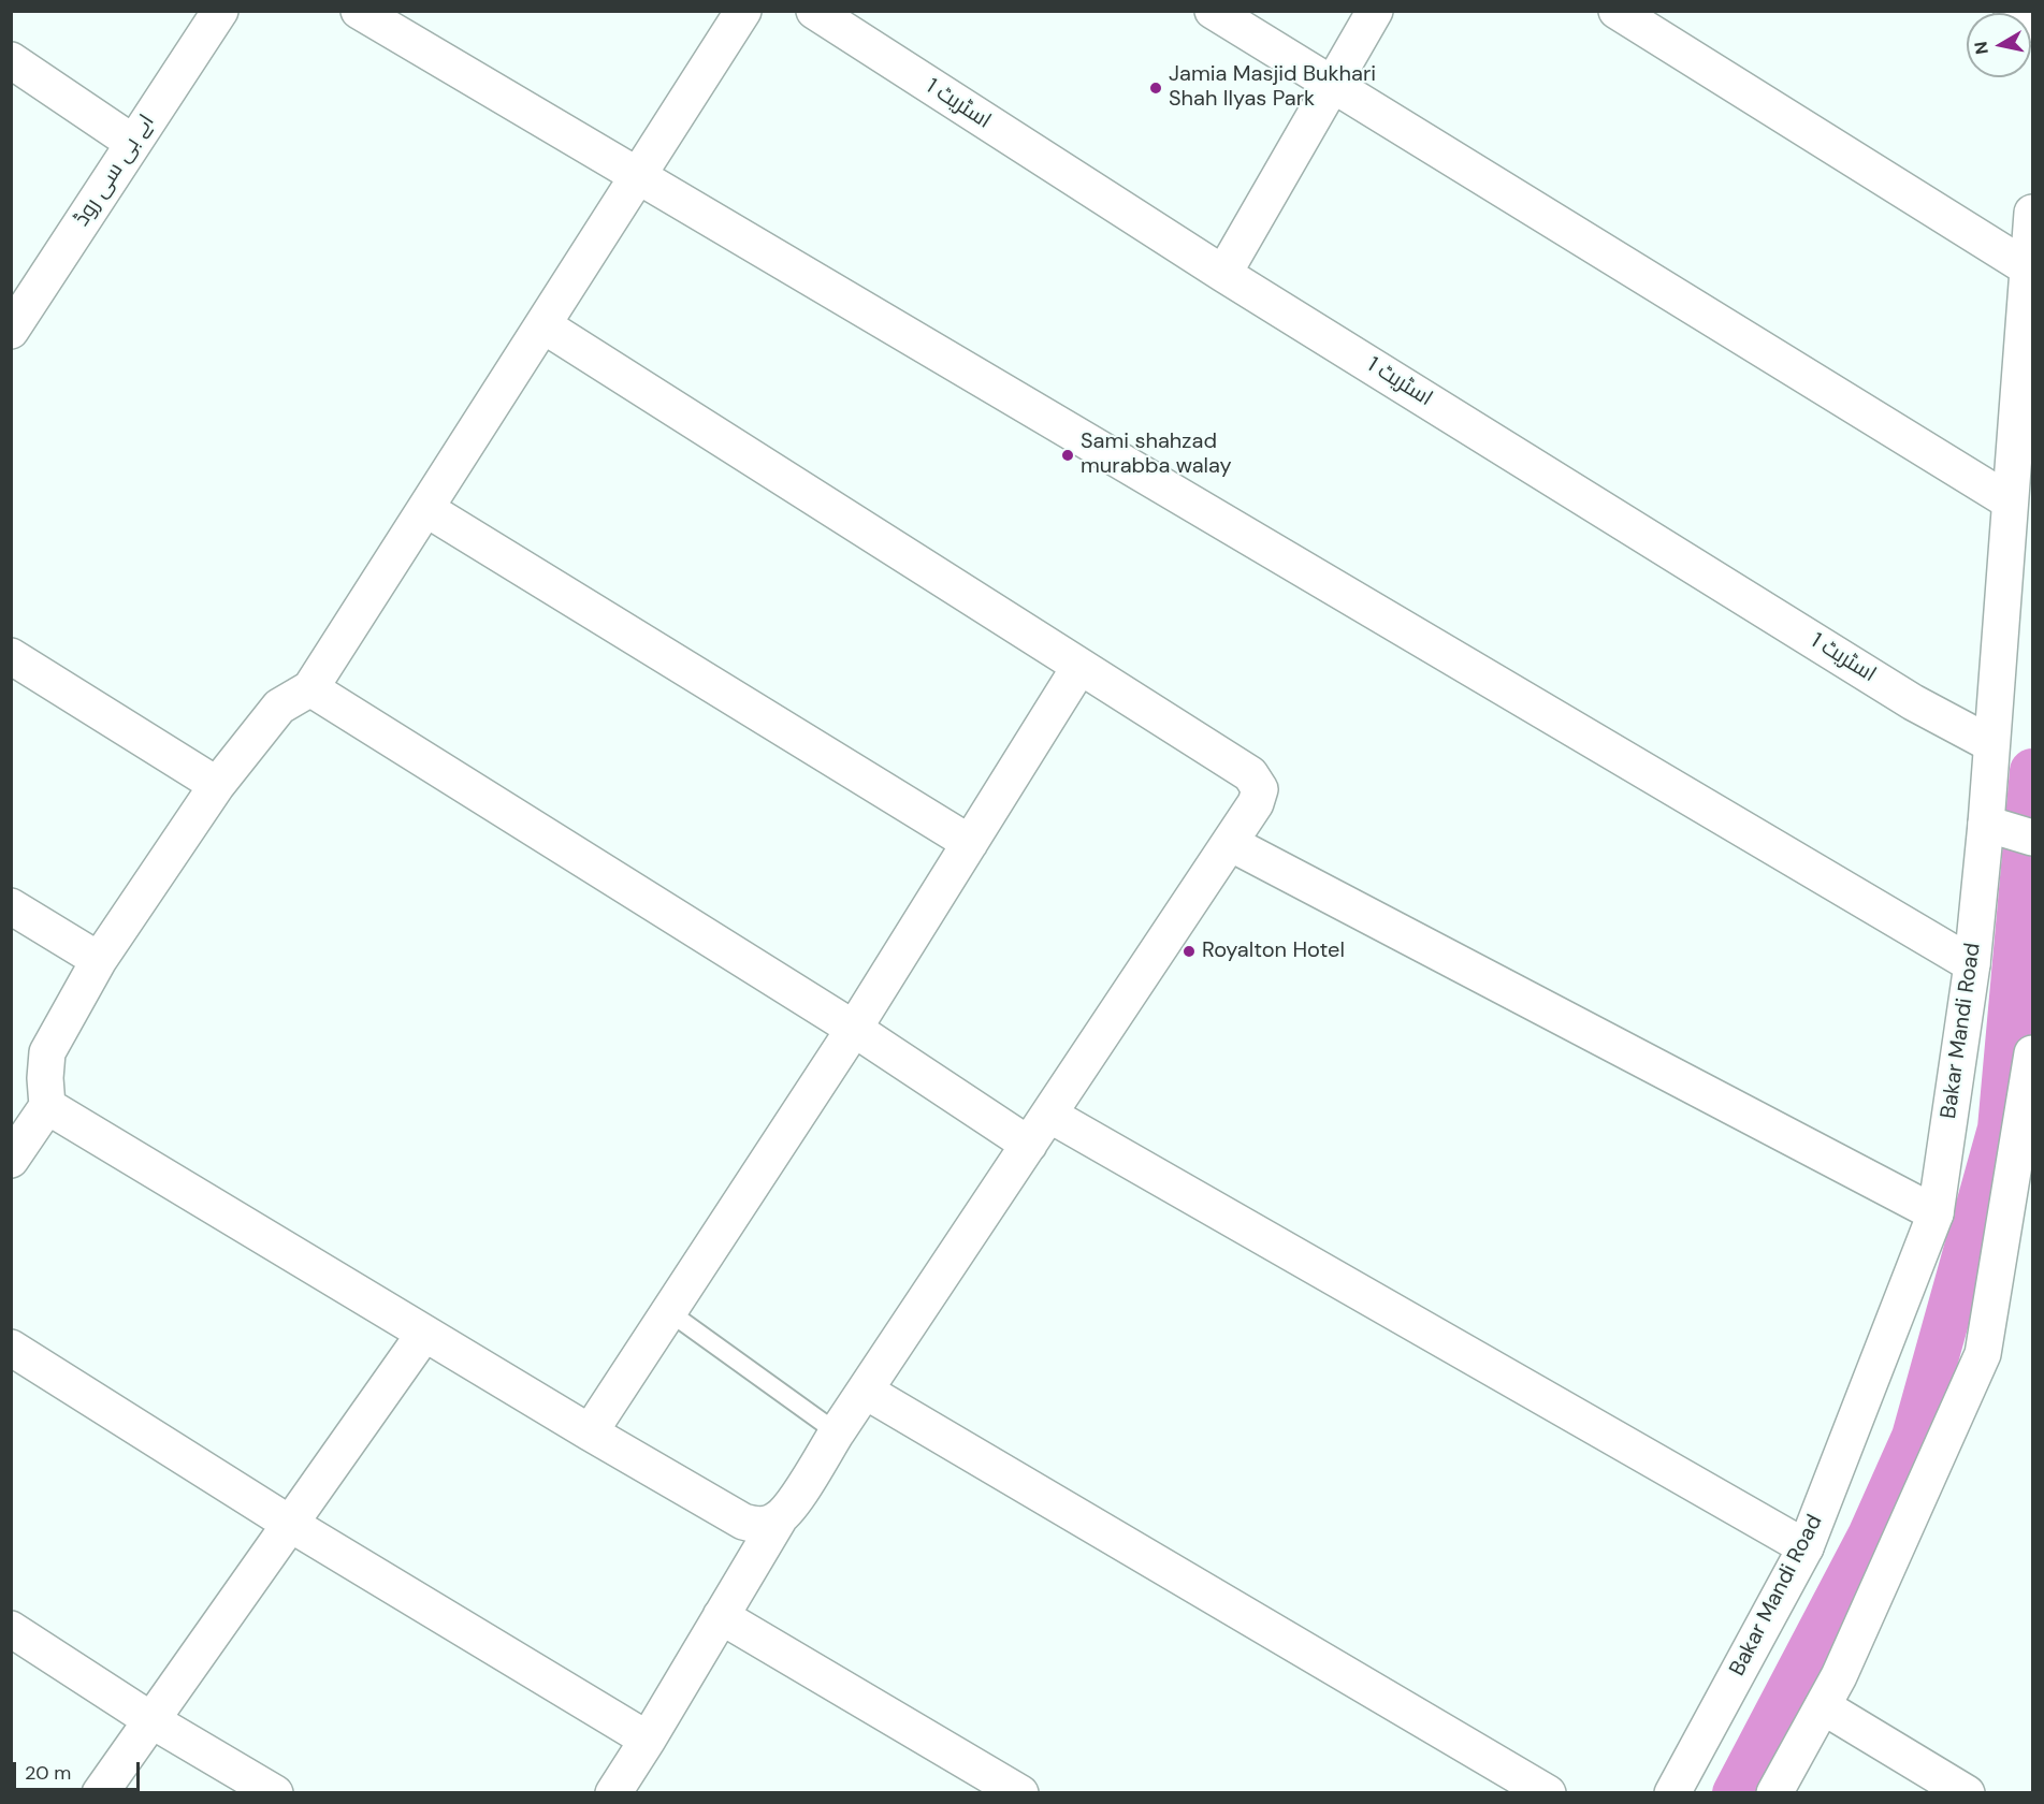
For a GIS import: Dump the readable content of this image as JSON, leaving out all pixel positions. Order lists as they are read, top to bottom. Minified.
{"streets":{"street":["اسٹریٹ 1","اے بی سی روڈ","Bakar Mandi Road"]},"crossings":[["اسٹریٹ 1","Bakar Mandi Road"]],"places":["Jamia Masjid Bukhari Shah Ilyas Park","Sami shahzad murabba walay","Royalton Hotel"],"scale_bar":"20 m","north":"left"}
